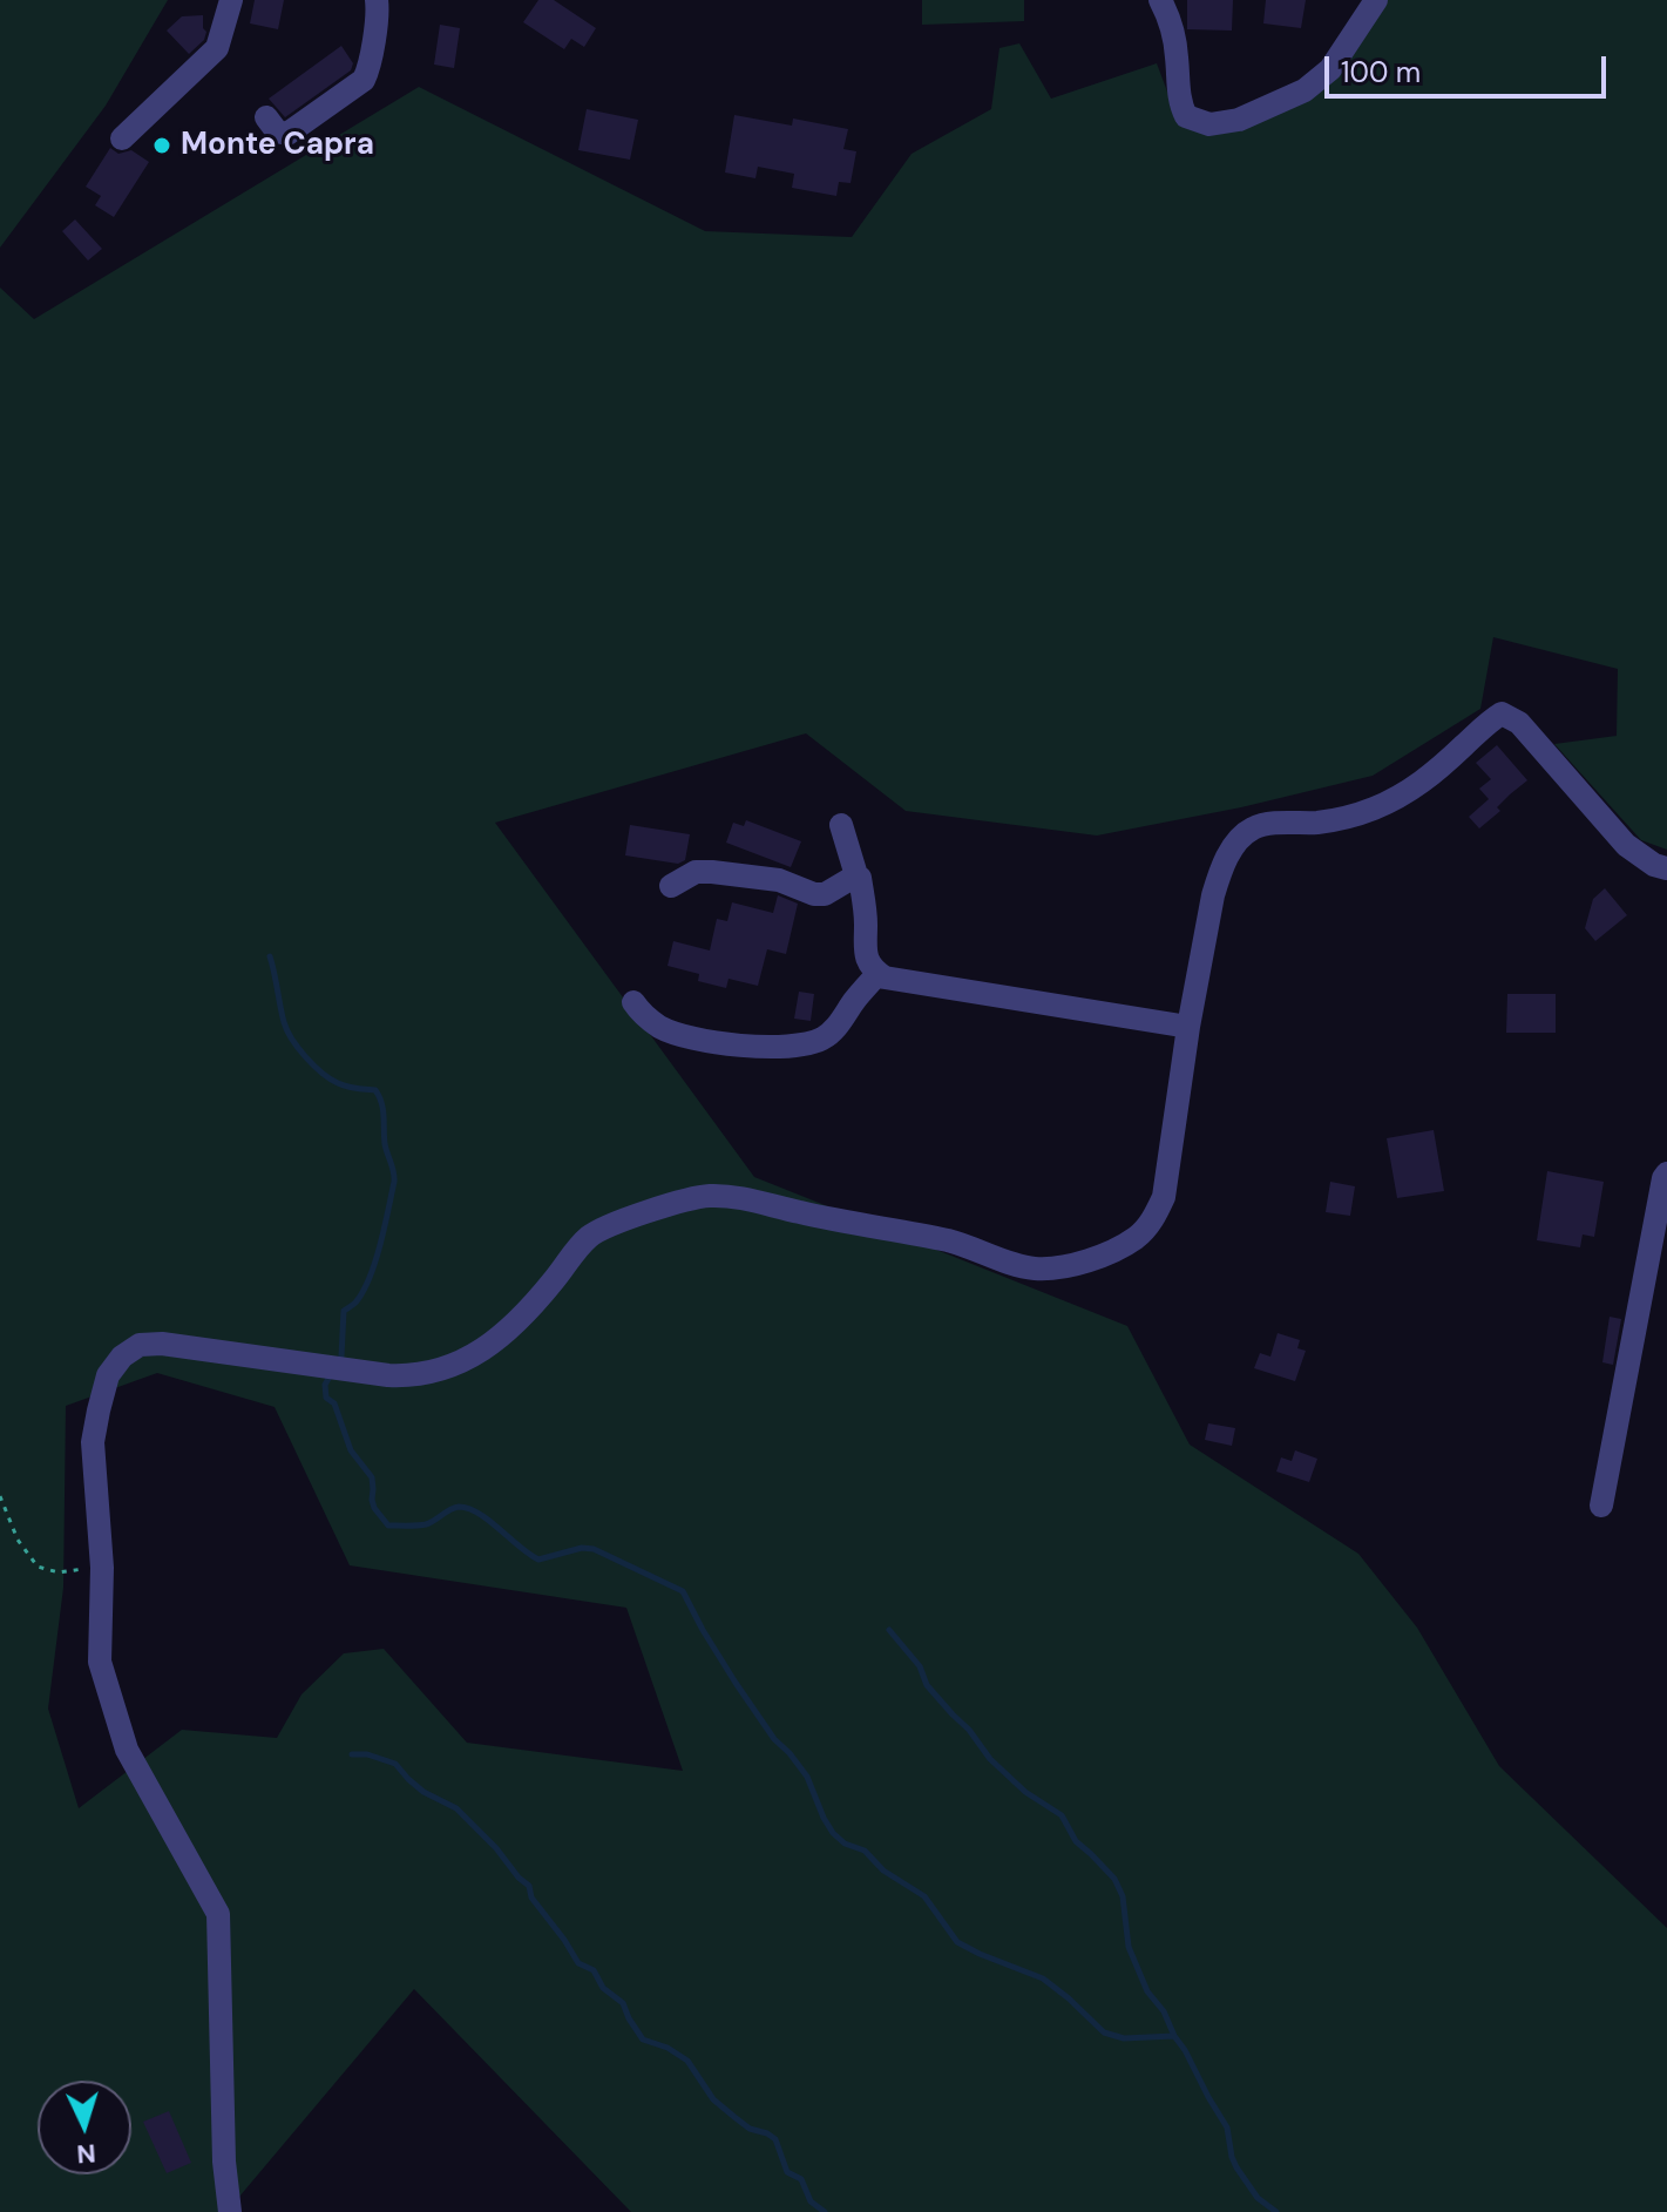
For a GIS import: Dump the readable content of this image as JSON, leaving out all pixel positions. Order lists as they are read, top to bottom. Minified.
{"places":["Monte Capra"],"scale_bar":"100 m","north":"bottom"}
